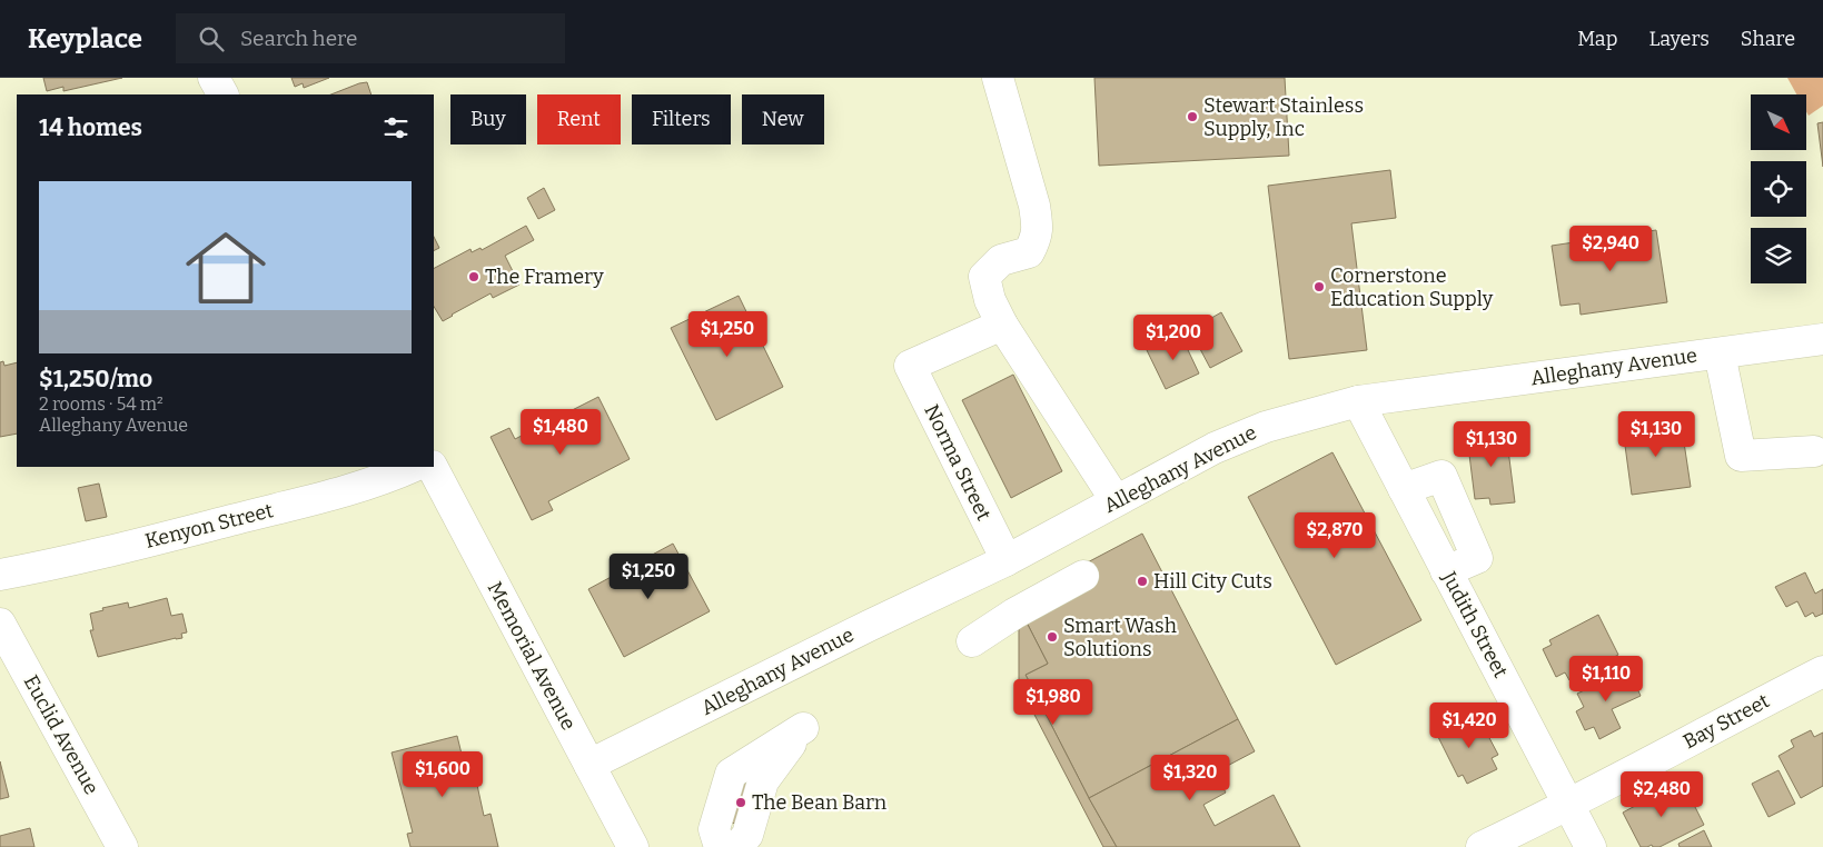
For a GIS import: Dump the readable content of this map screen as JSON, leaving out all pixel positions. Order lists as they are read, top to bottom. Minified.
{"streets":{"street":["Alleghany Avenue","Norma Street","Kenyon Street","Judith Street","Memorial Avenue","Bay Street","Euclid Avenue"]},"crossings":[["Alleghany Avenue","Norma Street"],["Alleghany Avenue","Judith Street"],["Alleghany Avenue","Memorial Avenue"],["Judith Street","Bay Street"]],"places":["Stewart Stainless Supply, Inc","The Framery","Cornerstone Education Supply","Hill City Cuts","Smart Wash Solutions","The Bean Barn"],"north":"bottom right","page":{"header":"Keyplace","search":"Search here","nav":["Map","Layers","Share"],"chip":["Buy","Rent","Filters","New"],"heading":"14 homes","list":[{"name":"$1,250/mo","note":"2 rooms · 54 m² · Alleghany Avenue"}],"price":["$2,940","$1,250","$1,200","$1,480","$1,130","$1,130","$2,870","$1,250","$1,110","$1,980","$1,420","$1,600","$1,320","$2,480"]}}
